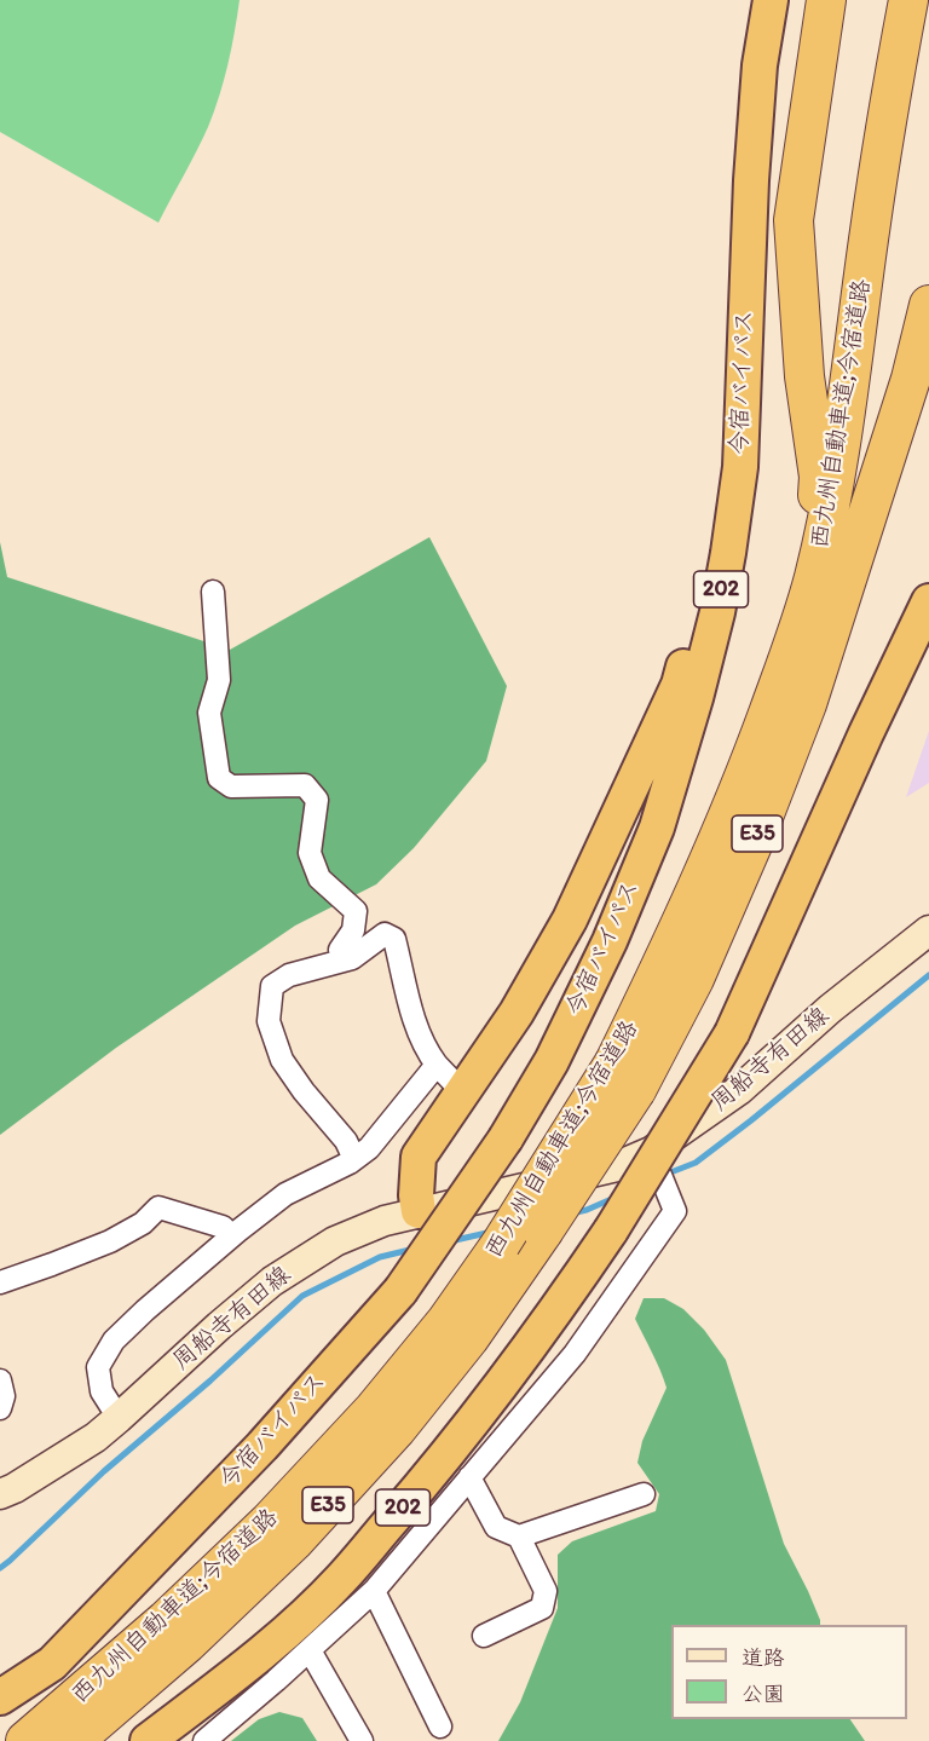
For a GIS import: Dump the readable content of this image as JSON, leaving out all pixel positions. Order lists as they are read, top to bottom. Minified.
{"streets":{"highway":["今宿バイパス","西九州自動車道;今宿道路","202","E35"],"main road":["周船寺有田線"]},"legend":["道路","公園"]}
